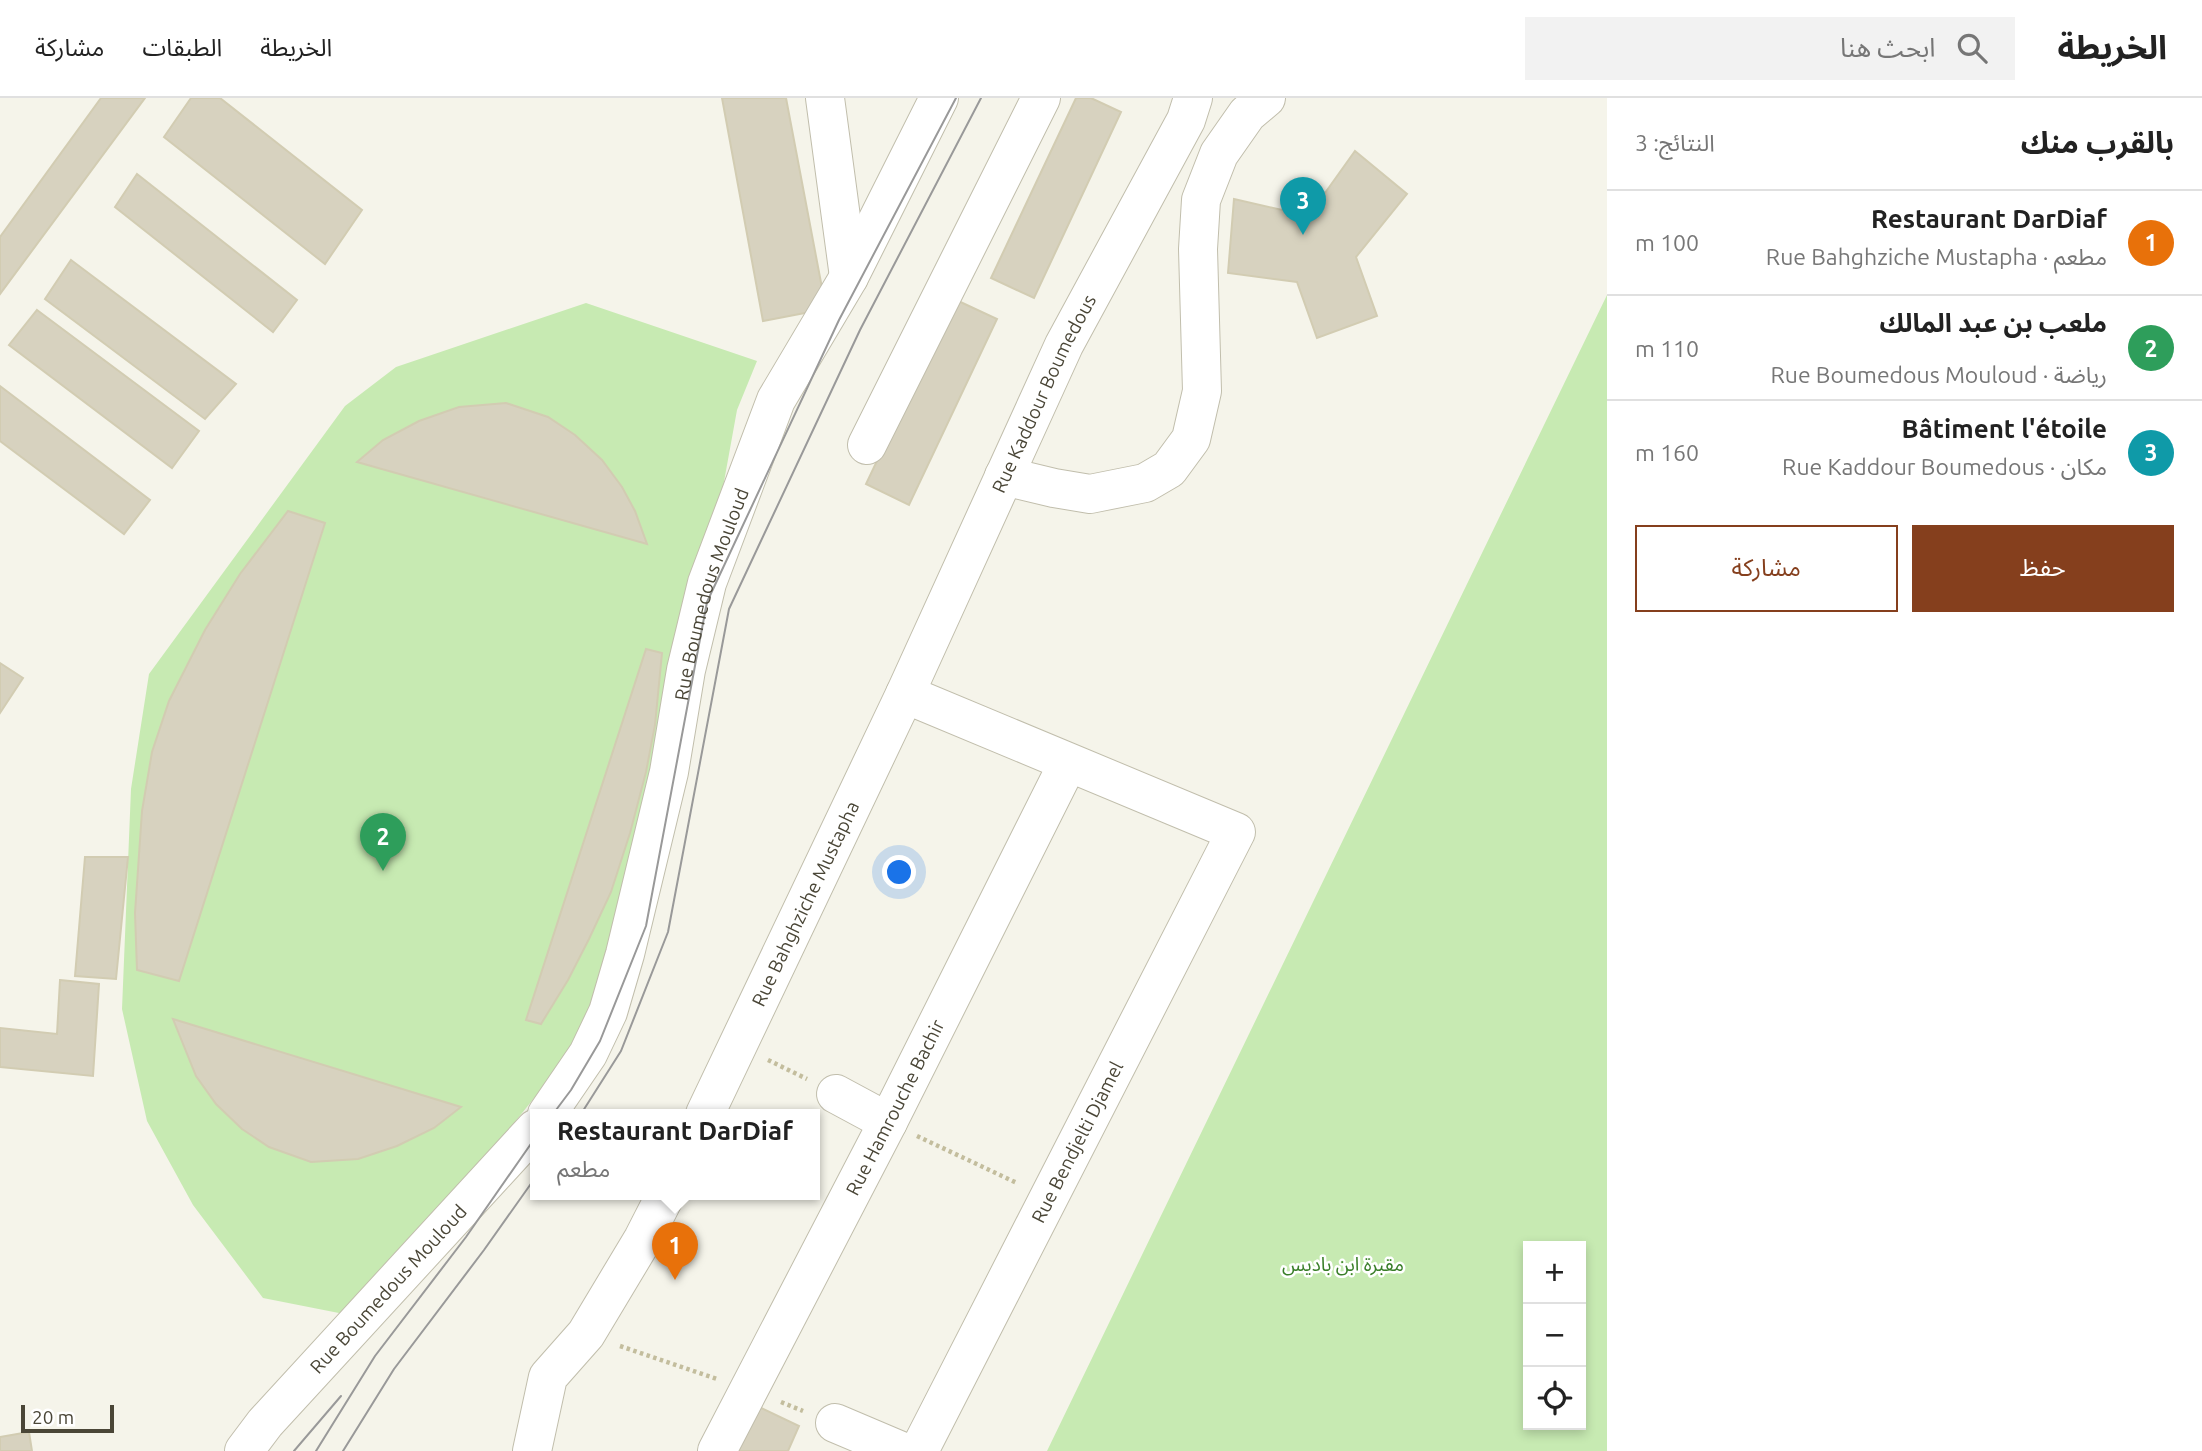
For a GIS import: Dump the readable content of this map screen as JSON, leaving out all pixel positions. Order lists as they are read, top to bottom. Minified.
{"streets":{"street":["Rue Kaddour Boumedous","Rue Boumedous Mouloud","Rue Bahghziche Mustapha","Rue Hamrouche Bachir","Rue Bendjelti Djamel"]},"crossings":[["Rue Kaddour Boumedous","Rue Bahghziche Mustapha"],["Rue Hamrouche Bachir","Rue Bendjelti Djamel"]],"parks":["مقبرة ابن باديس"],"scale_bar":"20 m","page":{"header":"الخريطة","search":"ابحث هنا","nav":["الخريطة","الطبقات","مشاركة"],"heading":["بالقرب منك","النتائج: 3"],"pins":["3","2","1"],"list":[{"mark":"1","name":"Restaurant DarDiaf","note":"مطعم · Rue Bahghziche Mustapha","value":"100 m"},{"mark":"2","name":"ملعب بن عبد المالك","note":"رياضة · Rue Boumedous Mouloud","value":"110 m"},{"mark":"3","name":"Bâtiment l'étoile","note":"مكان · Rue Kaddour Boumedous","value":"160 m"}],"buttons":["حفظ","مشاركة"],"popup":["Restaurant DarDiaf","مطعم"],"map_buttons":["+","−"],"scale":"20 m"}}
